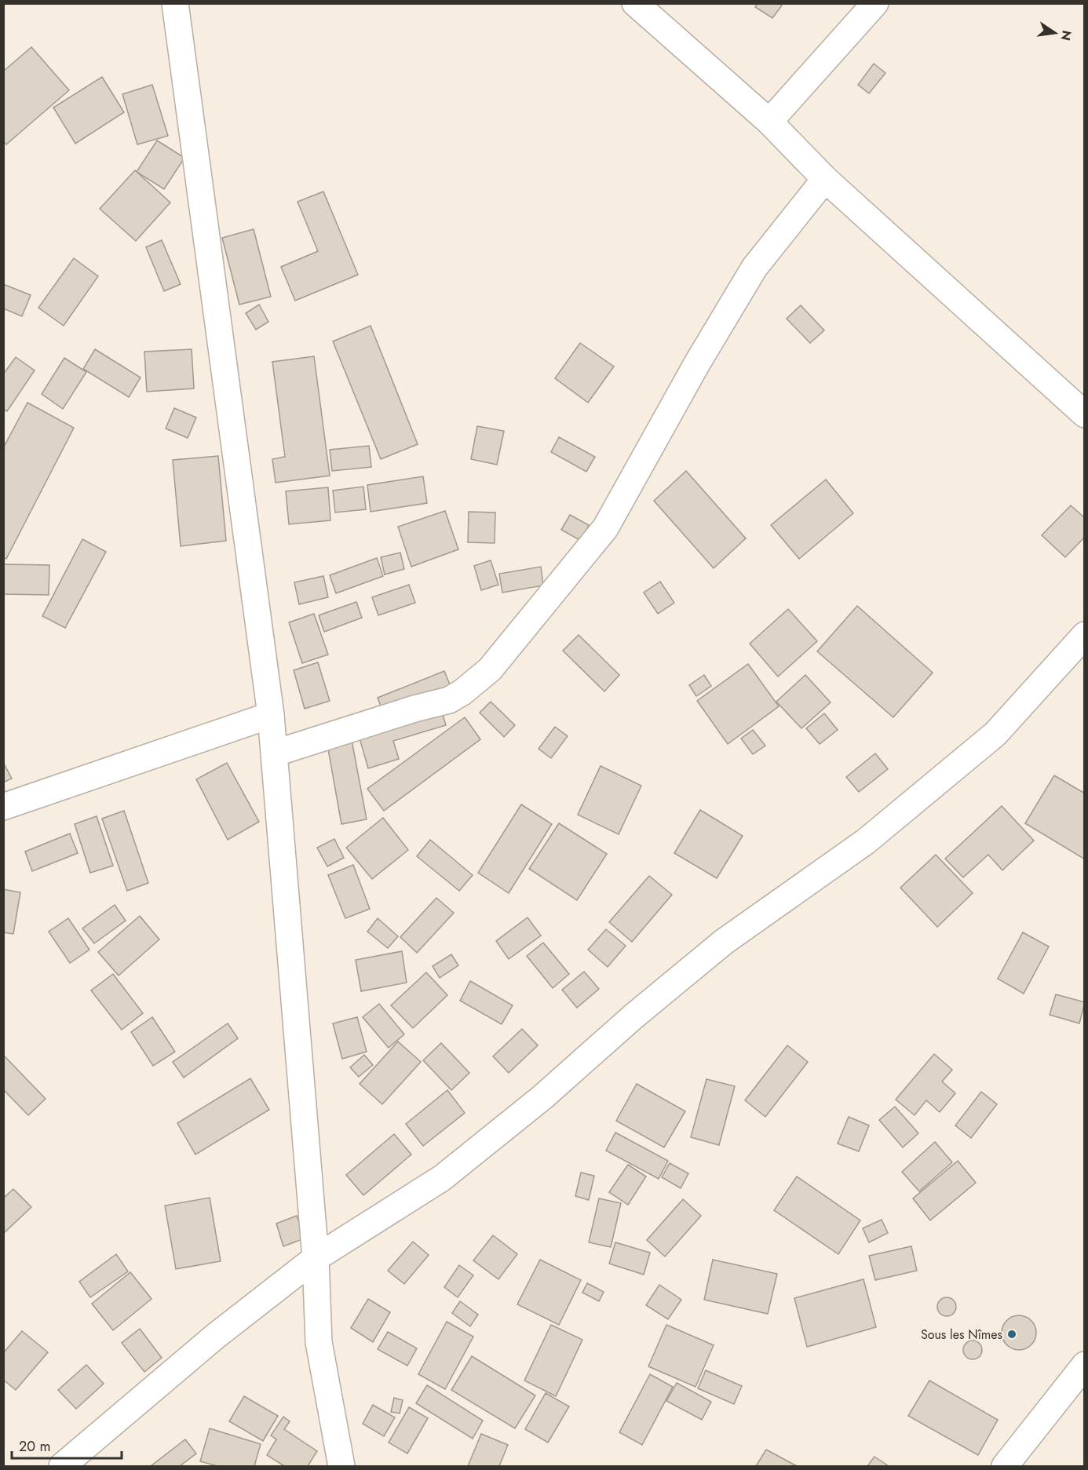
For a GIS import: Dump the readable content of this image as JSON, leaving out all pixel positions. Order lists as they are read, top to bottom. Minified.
{"places":["Sous les Nîmes"],"scale_bar":"20 m","north":"right"}
